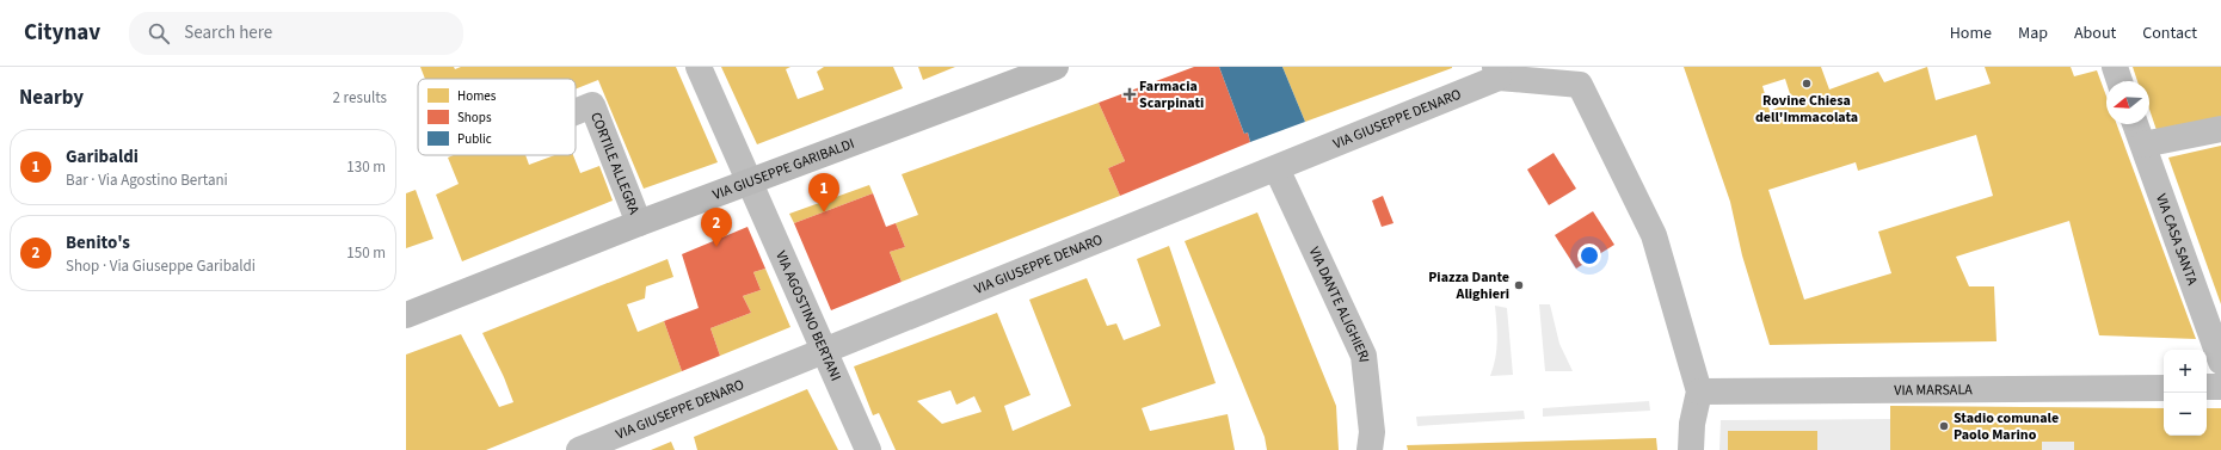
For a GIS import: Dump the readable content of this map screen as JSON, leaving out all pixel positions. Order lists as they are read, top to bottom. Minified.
{"streets":{"main road":["VIA GIUSEPPE GARIBALDI"],"street":["VIA GIUSEPPE DENARO","CORTILE ALLEGRA","VIA CASA SANTA","VIA DANTE ALIGHIERI","VIA AGOSTINO BERTANI","VIA MARSALA"]},"crossings":[["VIA GIUSEPPE DENARO","VIA DANTE ALIGHIERI"],["VIA GIUSEPPE DENARO","VIA AGOSTINO BERTANI"],["CORTILE ALLEGRA","VIA GIUSEPPE GARIBALDI"],["VIA GIUSEPPE GARIBALDI","VIA AGOSTINO BERTANI"]],"places":{"other":["Rovine Chiesa dell'Immacolata","Piazza Dante Alighieri","Stadio comunale Paolo Marino"],"health":["Farmacia Scarpinati"]},"legend":["Homes","Shops","Public"],"north":"left","page":{"header":"Citynav","search":"Search here","nav":["Home","Map","About","Contact"],"heading":["Nearby","2 results"],"list":[{"mark":"1","name":"Garibaldi","note":"Bar · Via Agostino Bertani","value":"130 m"},{"mark":"2","name":"Benito's","note":"Shop · Via Giuseppe Garibaldi","value":"150 m"}],"pins":["1","2"],"map_buttons":["+","−"]}}
